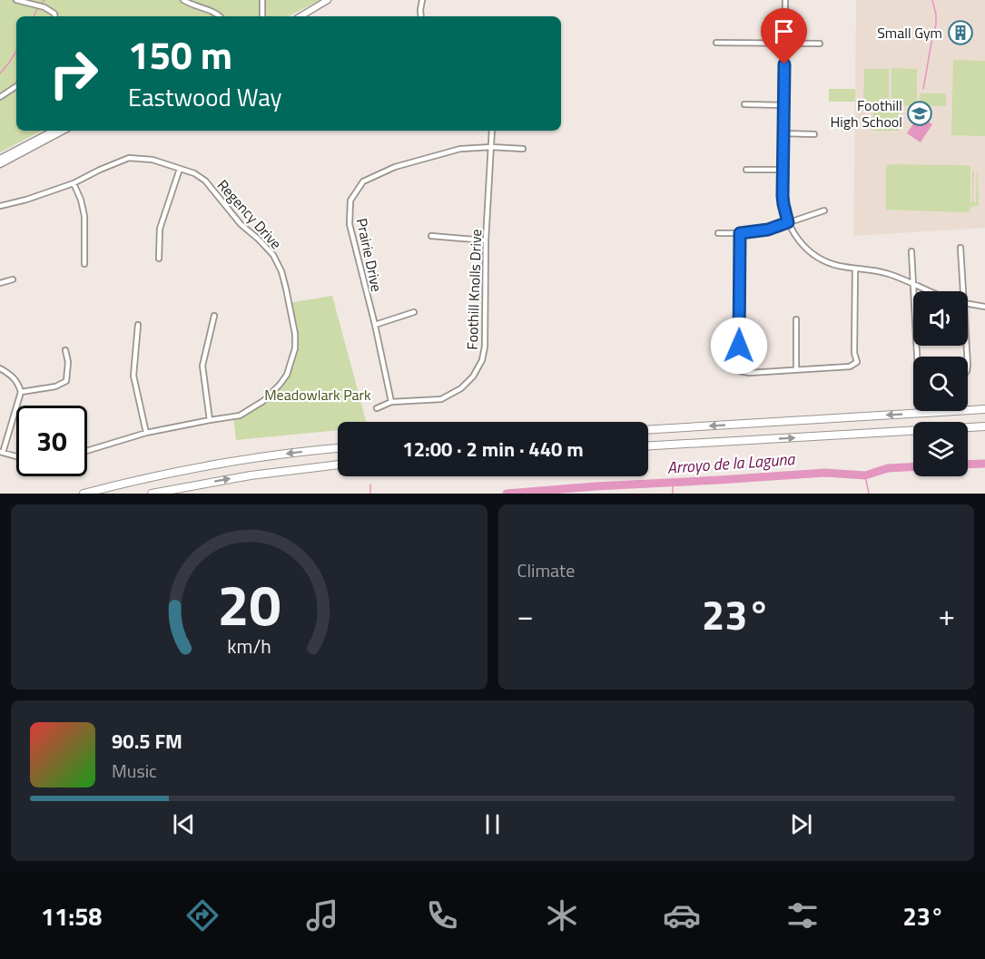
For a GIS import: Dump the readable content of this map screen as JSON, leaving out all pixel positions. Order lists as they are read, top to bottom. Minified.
{"streets":{"street":["Regency Drive","Prairie Drive","Foothill Knolls Drive"]},"crossings":[["Prairie Drive","Foothill Knolls Drive"]],"water":["Arroyo de la Laguna"],"parks":["Meadowlark Park"],"places":{"building":["Small Gym"],"school or university":["Foothill High School"]},"page":{"turn":["150 m","Eastwood Way"],"limit":"30","trip":"12:00 · 2 min · 440 m","tile":"Climate","heat":["−","23°","+"],"song":["90.5 FM","Music"],"tabs":["11:58","23°"],"gauge":["20","km/h"]}}
